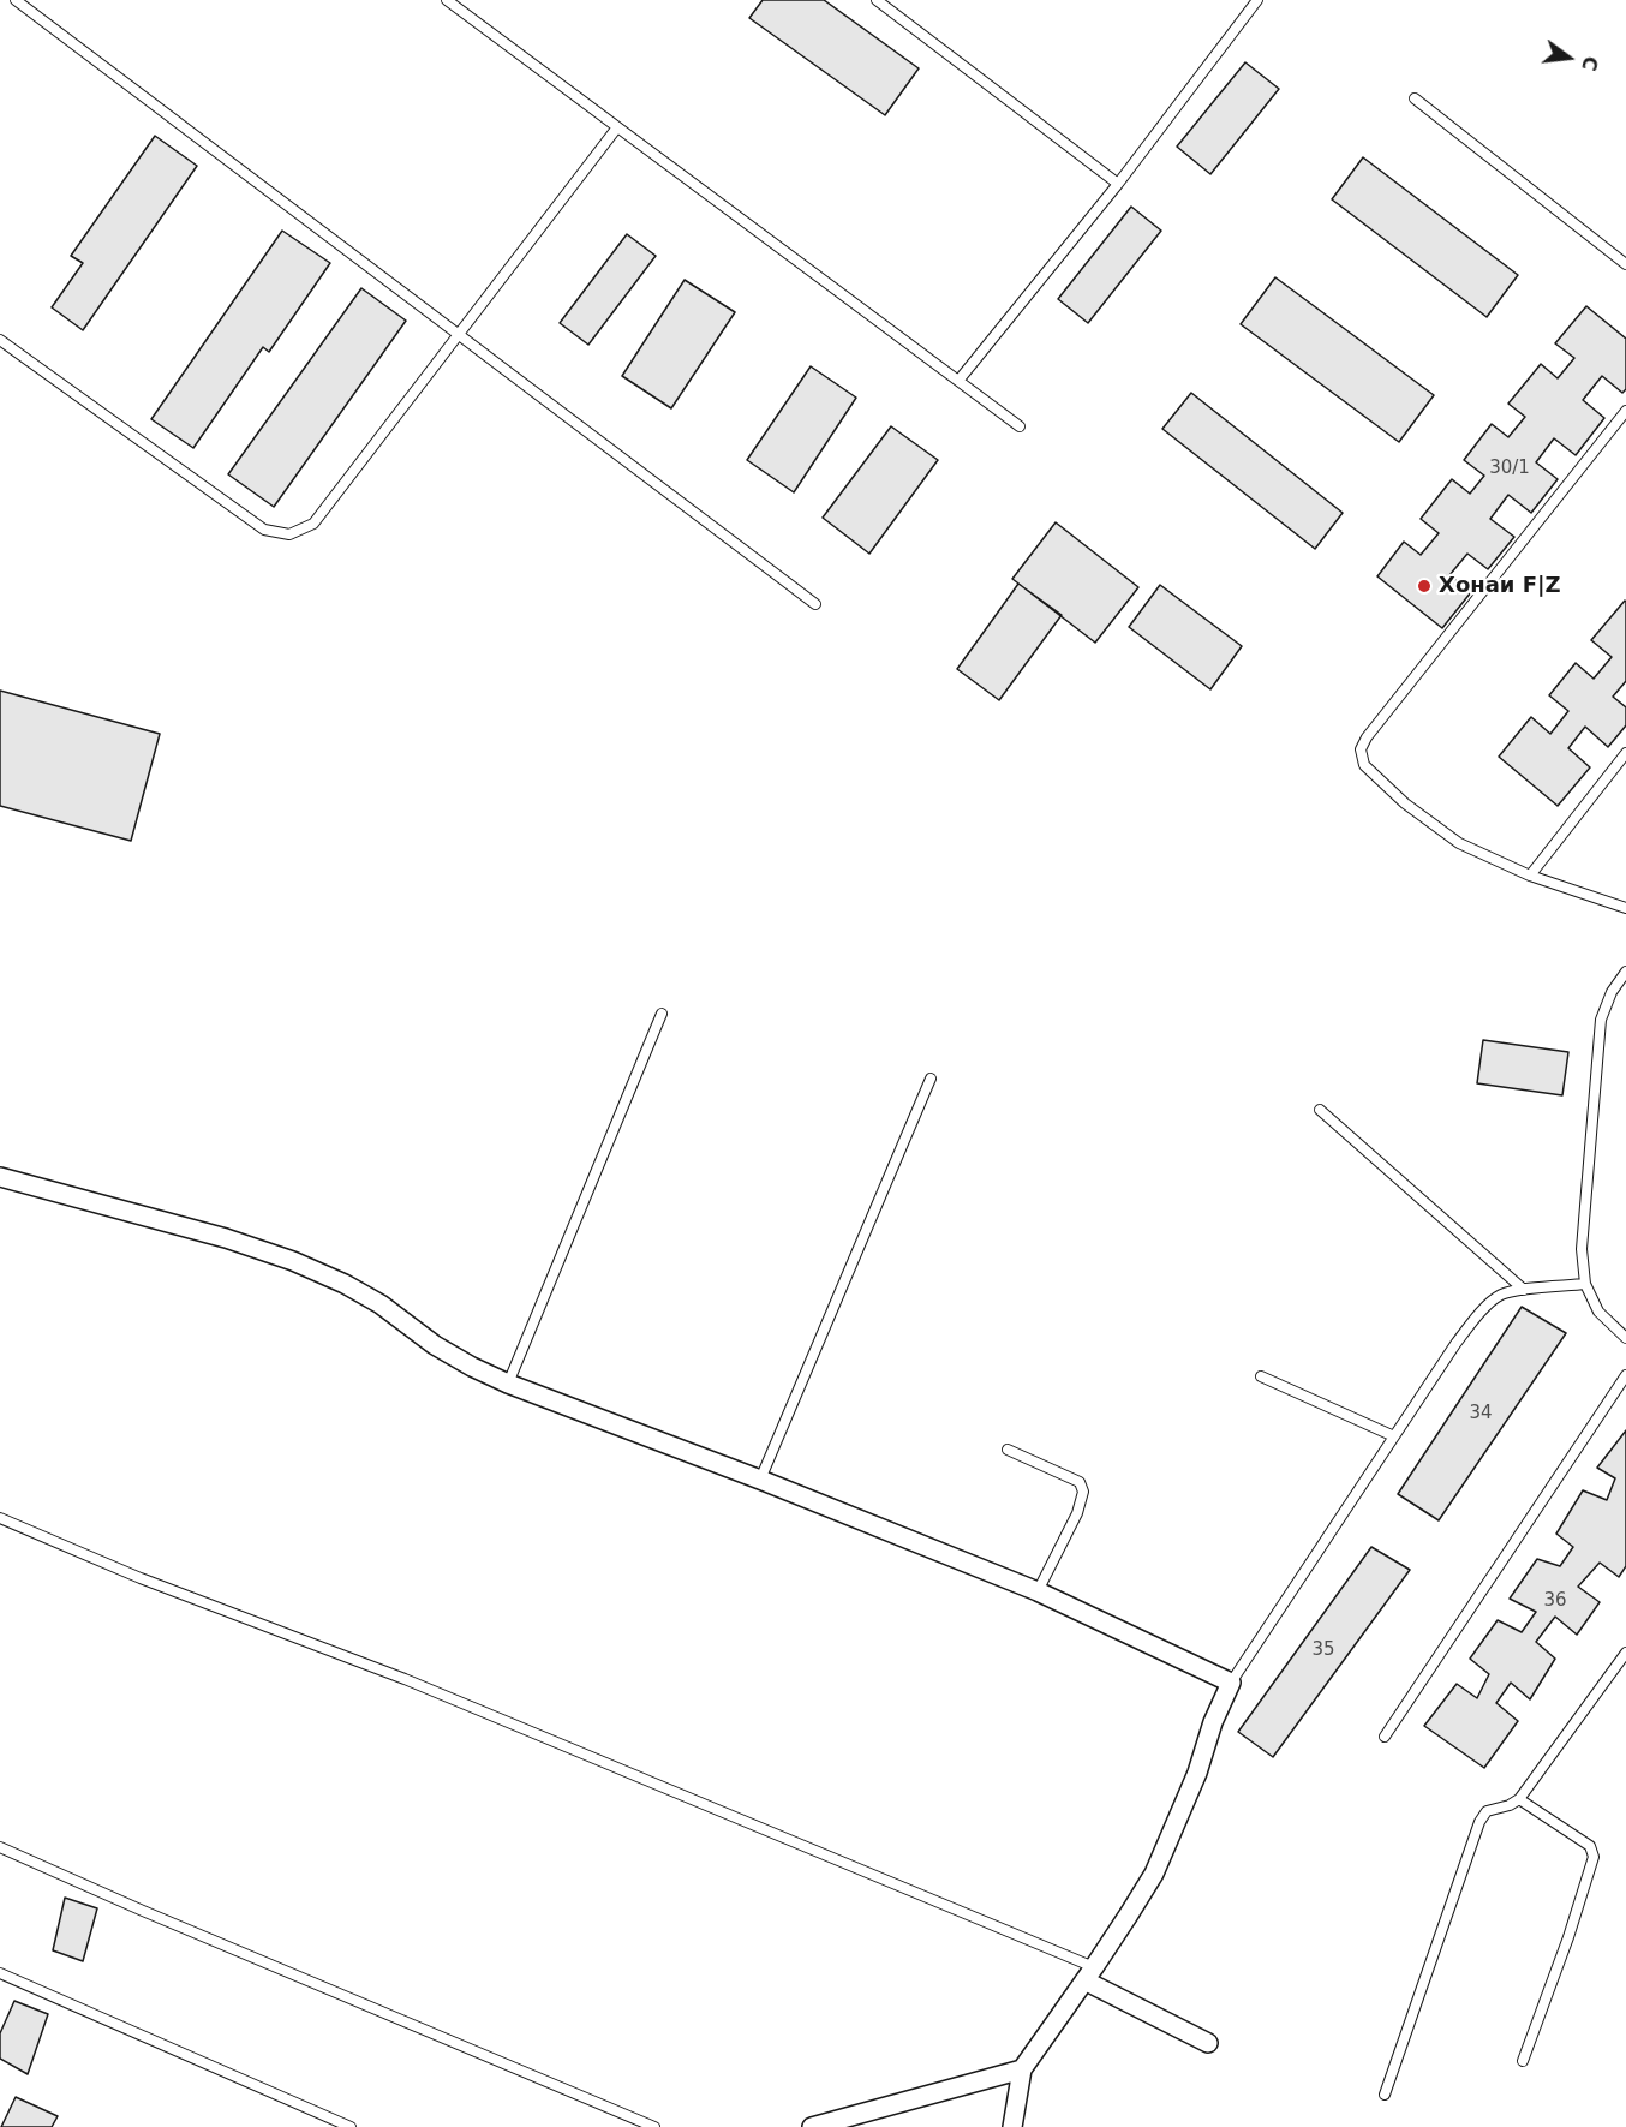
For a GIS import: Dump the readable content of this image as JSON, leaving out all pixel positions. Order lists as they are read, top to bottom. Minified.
{"places":["Хонаи F|Z"],"house_numbers":["30/1","34","36","35"],"north":"right"}
